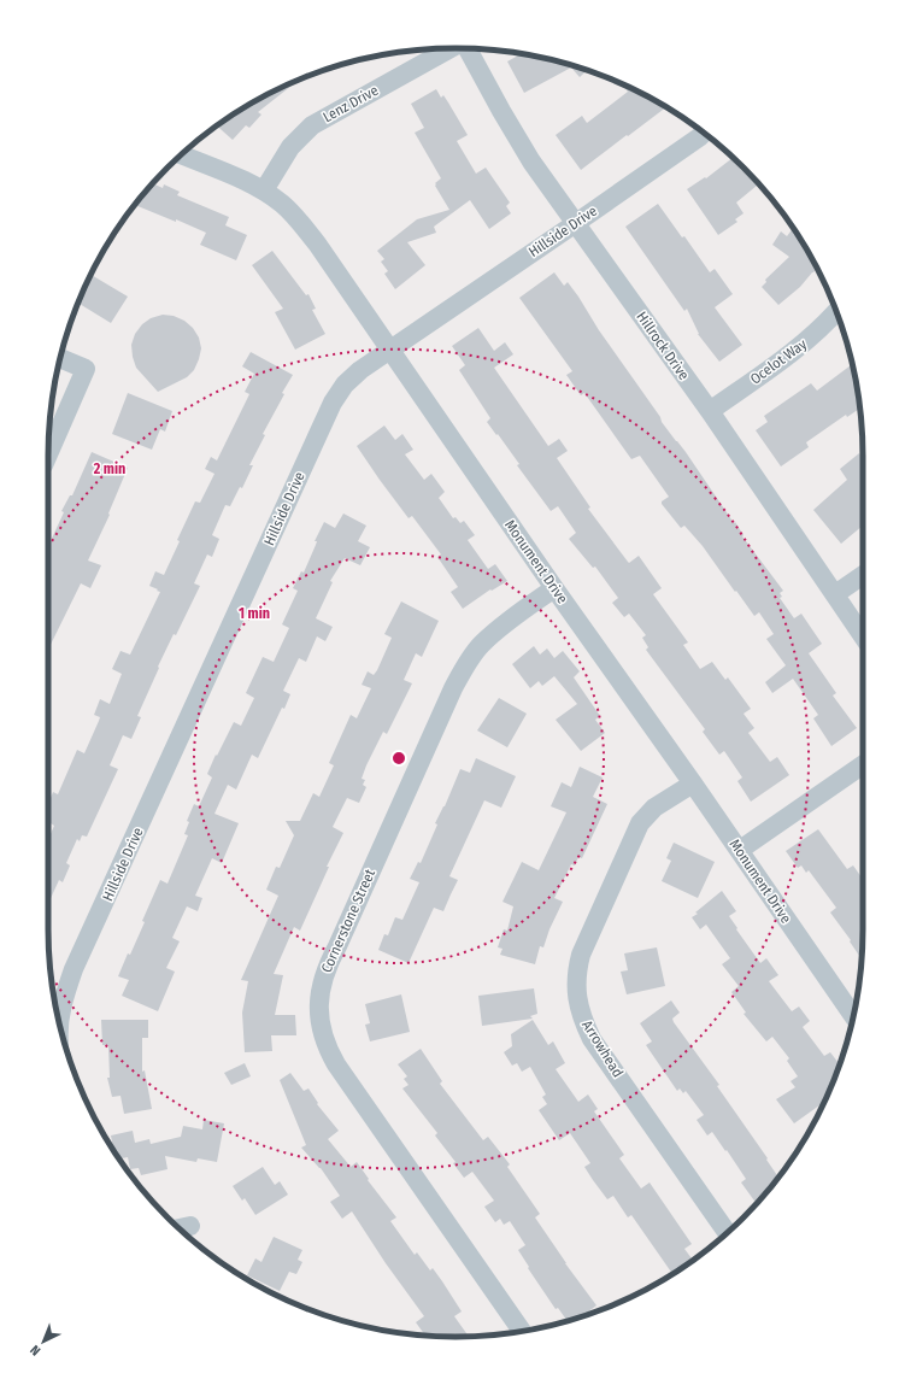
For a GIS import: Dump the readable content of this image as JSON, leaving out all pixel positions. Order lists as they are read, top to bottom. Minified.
{"streets":{"street":["Lenz Drive","Hillside Drive","Hillrock Drive","Ocelot Way","Monument Drive","Cornerstone Street","Arrowhead"]},"crossings":[["Lenz Drive","Monument Drive"],["Hillside Drive","Hillrock Drive"],["Hillside Drive","Monument Drive"],["Hillrock Drive","Ocelot Way"],["Monument Drive","Cornerstone Street"],["Monument Drive","Arrowhead"]],"north":"bottom left","rings":["2 min","1 min"]}
